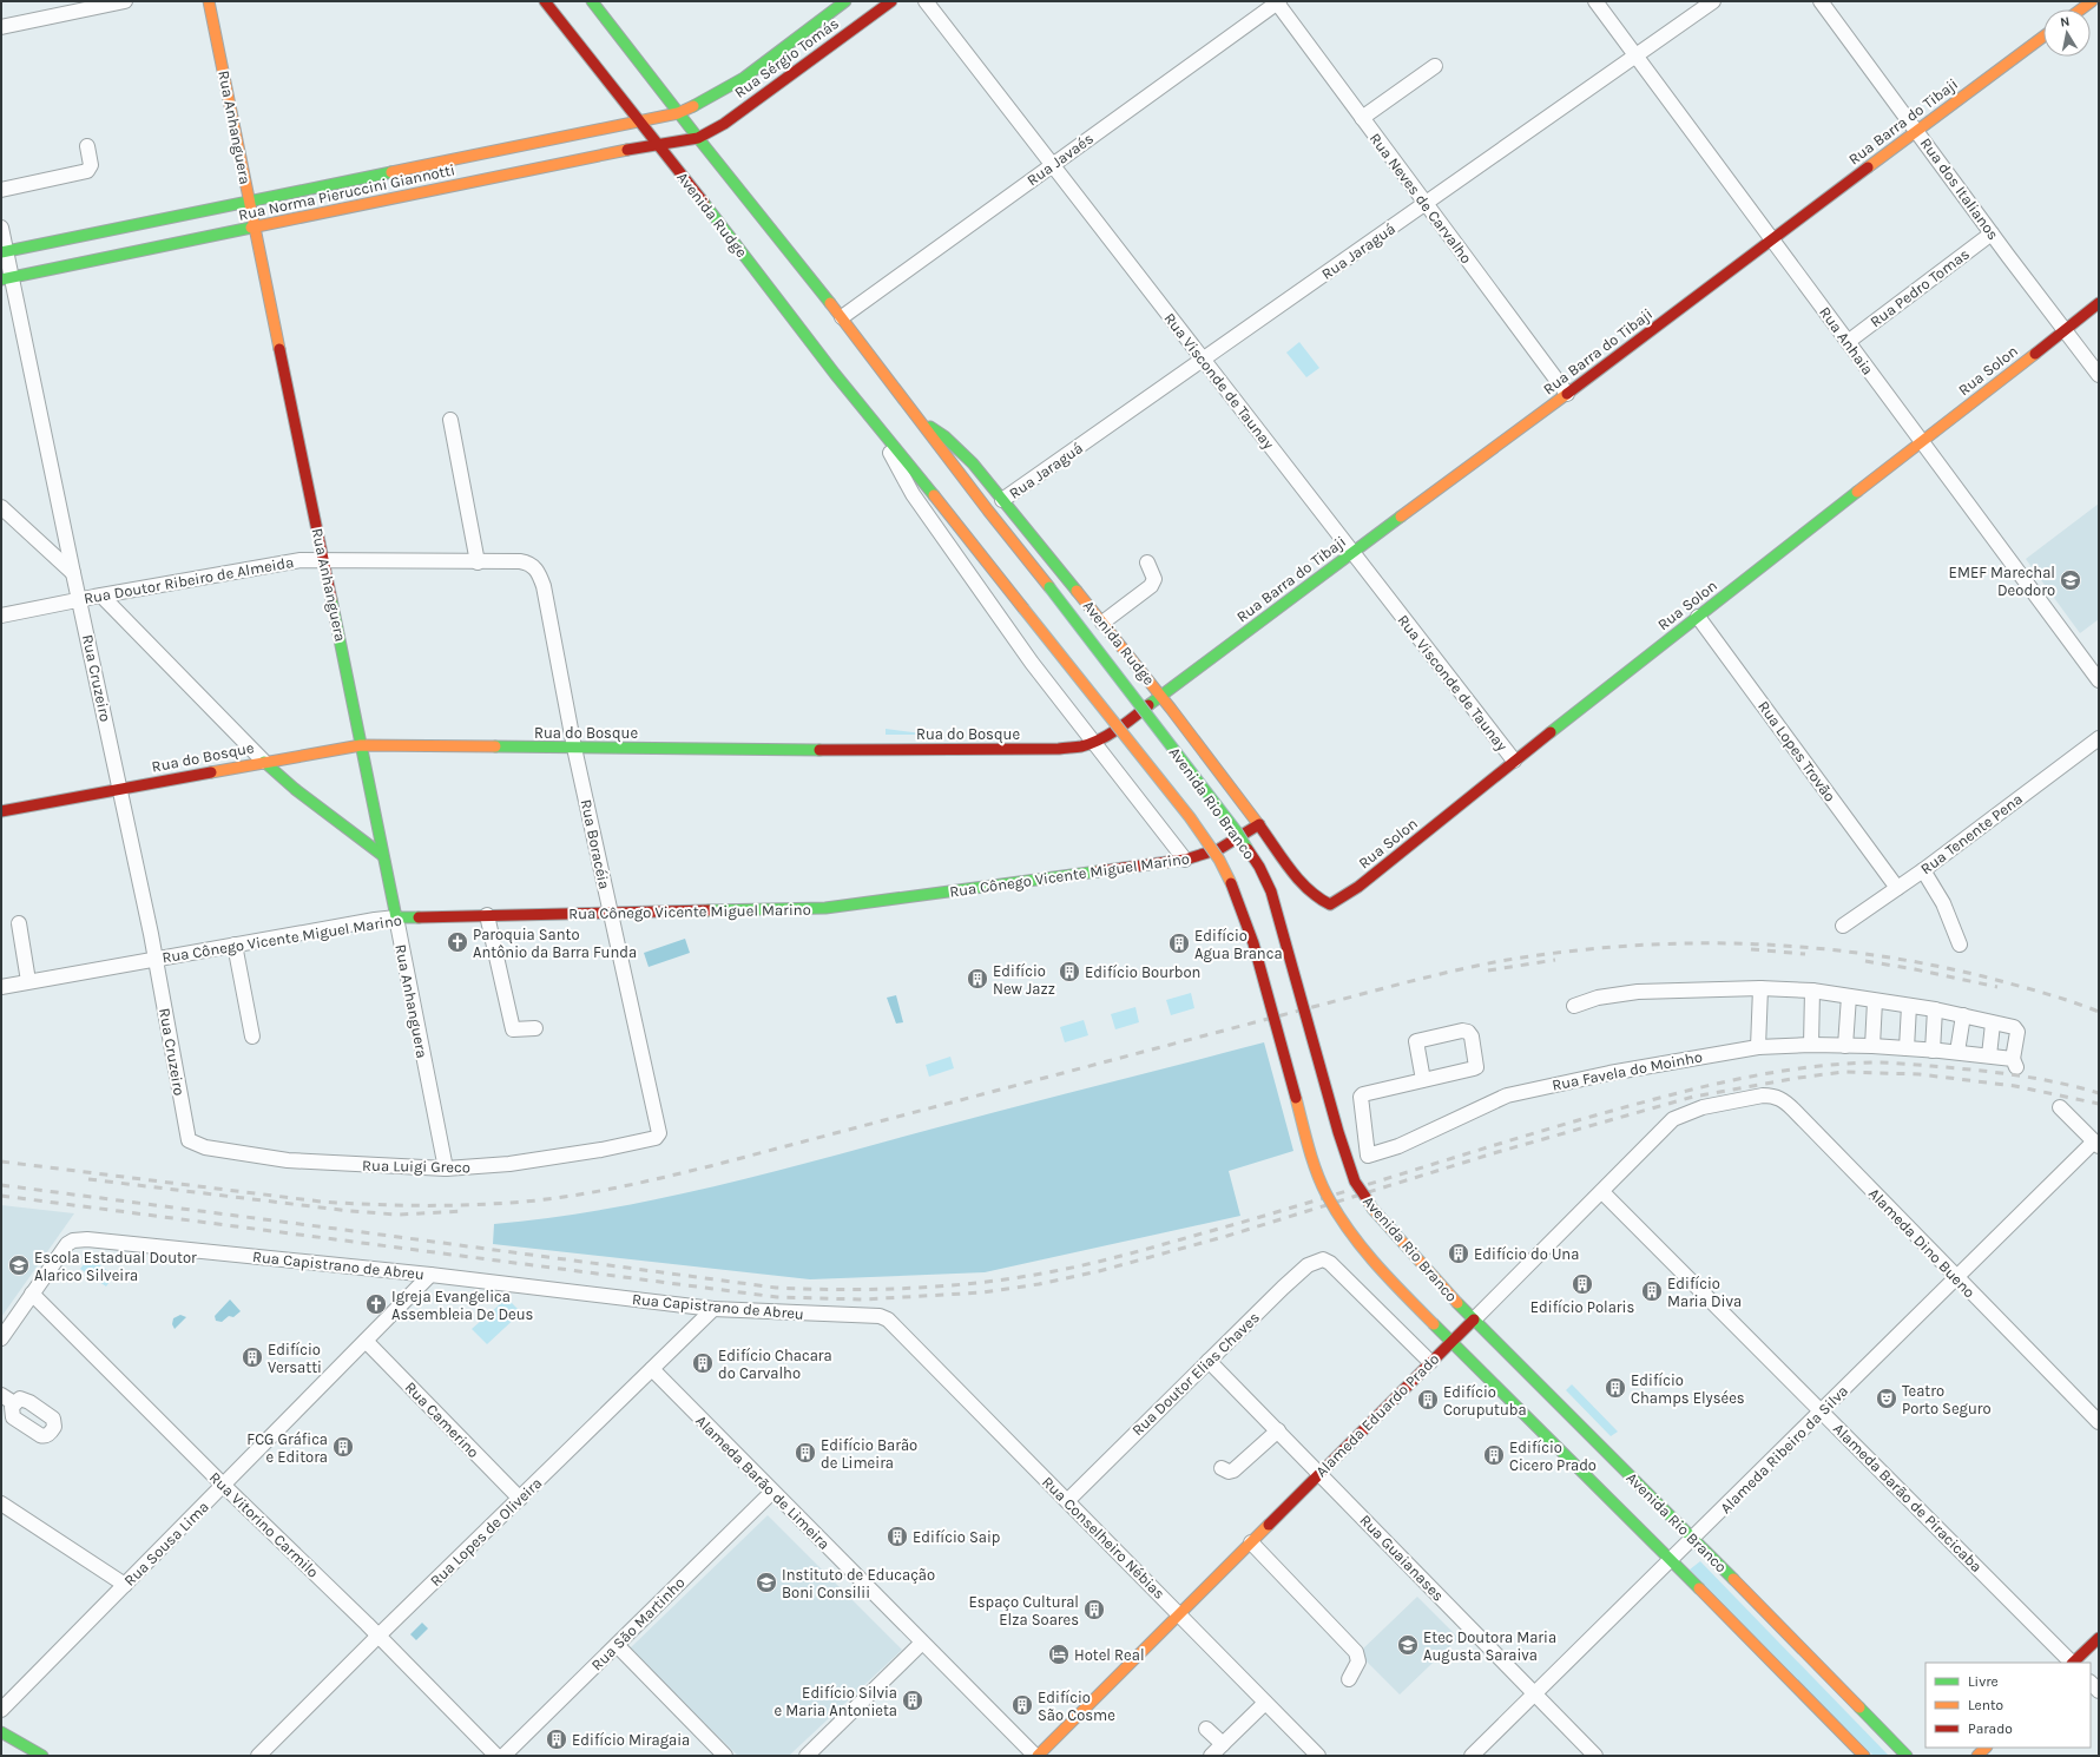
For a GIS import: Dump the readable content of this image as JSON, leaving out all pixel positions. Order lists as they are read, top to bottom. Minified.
{"streets":{"main road":["Rua Sérgio Tomás","Rua Barra do Tibaji","Rua Anhanguera","Rua Norma Pieruccini Giannotti","Avenida Rudge","Rua Solon","Rua do Bosque","Avenida Rio Branco","Rua Cônego Vicente Miguel Marino","Alameda Eduardo Prado"],"street":["Rua Javaés","Rua dos Italianos","Rua Neves de Carvalho","Rua Jaraguá","Rua Pedro Tomas","Rua Anhaia","Rua Visconde de Taunay","Rua Doutor Ribeiro de Almeida","Rua Cruzeiro","Rua Lopes Trovão","Rua Tenente Pena","Rua Boracéia","Rua Favela do Moinho","Rua Luigi Greco","Alameda Dino Bueno","Rua Capistrano de Abreu","Rua Doutor Elias Chaves","Rua Camerino","Alameda Ribeiro da Silva","Alameda Barão de Limeira","Alameda Barão de Piracicaba","Rua Vitorino Carmilo","Rua Lopes de Oliveira","Rua Conselheiro Nébias","Rua Sousa Lima","Rua Guaianases","Rua São Martinho"]},"crossings":[["Rua Sérgio Tomás","Rua Norma Pieruccini Giannotti"],["Rua Sérgio Tomás","Avenida Rudge"],["Rua Barra do Tibaji","Rua dos Italianos"],["Rua Barra do Tibaji","Rua Neves de Carvalho"],["Rua Barra do Tibaji","Avenida Rudge"],["Rua Barra do Tibaji","Rua Anhaia"],["Rua Barra do Tibaji","Rua Visconde de Taunay"],["Rua Barra do Tibaji","Rua do Bosque"],["Rua Anhanguera","Rua Norma Pieruccini Giannotti"],["Rua Anhanguera","Rua Doutor Ribeiro de Almeida"],["Rua Anhanguera","Rua do Bosque"],["Rua Anhanguera","Rua Cônego Vicente Miguel Marino"],["Rua Anhanguera","Rua Luigi Greco"],["Rua Javaés","Rua Neves de Carvalho"],["Rua Javaés","Avenida Rudge"],["Rua Javaés","Rua Visconde de Taunay"],["Rua dos Italianos","Rua Pedro Tomas"],["Rua dos Italianos","Rua Solon"],["Rua Norma Pieruccini Giannotti","Avenida Rudge"],["Rua Norma Pieruccini Giannotti","Rua Cruzeiro"],["Rua Neves de Carvalho","Rua Jaraguá"],["Avenida Rudge","Rua Jaraguá"],["Avenida Rudge","Rua Solon"],["Avenida Rudge","Rua do Bosque"],["Avenida Rudge","Avenida Rio Branco"],["Avenida Rudge","Rua Cônego Vicente Miguel Marino"],["Rua Jaraguá","Rua Anhaia"],["Rua Jaraguá","Rua Visconde de Taunay"],["Rua Pedro Tomas","Rua Anhaia"],["Rua Anhaia","Rua Solon"],["Rua Solon","Rua Visconde de Taunay"],["Rua Solon","Rua Lopes Trovão"],["Rua Doutor Ribeiro de Almeida","Rua Cruzeiro"],["Rua Doutor Ribeiro de Almeida","Rua Boracéia"],["Rua Cruzeiro","Rua do Bosque"],["Rua Cruzeiro","Rua Cônego Vicente Miguel Marino"],["Rua Cruzeiro","Rua Luigi Greco"],["Rua do Bosque","Rua Boracéia"],["Rua Lopes Trovão","Rua Tenente Pena"],["Avenida Rio Branco","Alameda Eduardo Prado"],["Avenida Rio Branco","Alameda Ribeiro da Silva"],["Rua Boracéia","Rua Cônego Vicente Miguel Marino"],["Rua Boracéia","Rua Luigi Greco"],["Alameda Dino Bueno","Alameda Eduardo Prado"],["Alameda Dino Bueno","Alameda Ribeiro da Silva"],["Rua Capistrano de Abreu","Rua Vitorino Carmilo"],["Rua Capistrano de Abreu","Rua Lopes de Oliveira"],["Rua Capistrano de Abreu","Rua Conselheiro Nébias"],["Rua Capistrano de Abreu","Rua Sousa Lima"],["Rua Doutor Elias Chaves","Alameda Eduardo Prado"],["Rua Doutor Elias Chaves","Rua Conselheiro Nébias"],["Rua Doutor Elias Chaves","Rua Guaianases"],["Alameda Eduardo Prado","Alameda Barão de Limeira"],["Alameda Eduardo Prado","Alameda Barão de Piracicaba"],["Alameda Eduardo Prado","Rua Conselheiro Nébias"],["Alameda Eduardo Prado","Rua Guaianases"],["Rua Camerino","Rua Lopes de Oliveira"],["Rua Camerino","Rua Sousa Lima"],["Alameda Ribeiro da Silva","Alameda Barão de Piracicaba"],["Alameda Ribeiro da Silva","Rua Guaianases"],["Alameda Barão de Limeira","Rua Lopes de Oliveira"],["Alameda Barão de Limeira","Rua São Martinho"],["Rua Vitorino Carmilo","Rua Lopes de Oliveira"],["Rua Vitorino Carmilo","Rua Sousa Lima"]],"places":{"school or university":["EMEF Marechal Deodoro","Escola Estadual Doutor Alarico Silveira","Instituto de Educação Boni Consilii","Etec Doutora Maria Augusta Saraiva"],"church":["Paroquia Santo Antônio da Barra Funda","Igreja Evangelica Assembleia De Deus"],"building":["Edifício Agua Branca","Edifício Bourbon","Edifício New Jazz","Edifício do Una","Edifício Polaris","Edifício Maria Diva","Edifício Versatti","Edifício Chacara do Carvalho","Edifício Champs Elysées","Edifício Coruputuba","FCG Gráfica e Editora","Edifício Barão de Limeira","Edifício Cicero Prado","Edifício Saip","Espaço Cultural Elza Soares","Edifício Silvia e Maria Antonieta","Edifício São Cosme","Edifício Miragaia"],"theatre":["Teatro Porto Seguro"],"hotel":["Hotel Real"]},"legend":["Livre","Lento","Parado"],"north":"top"}
